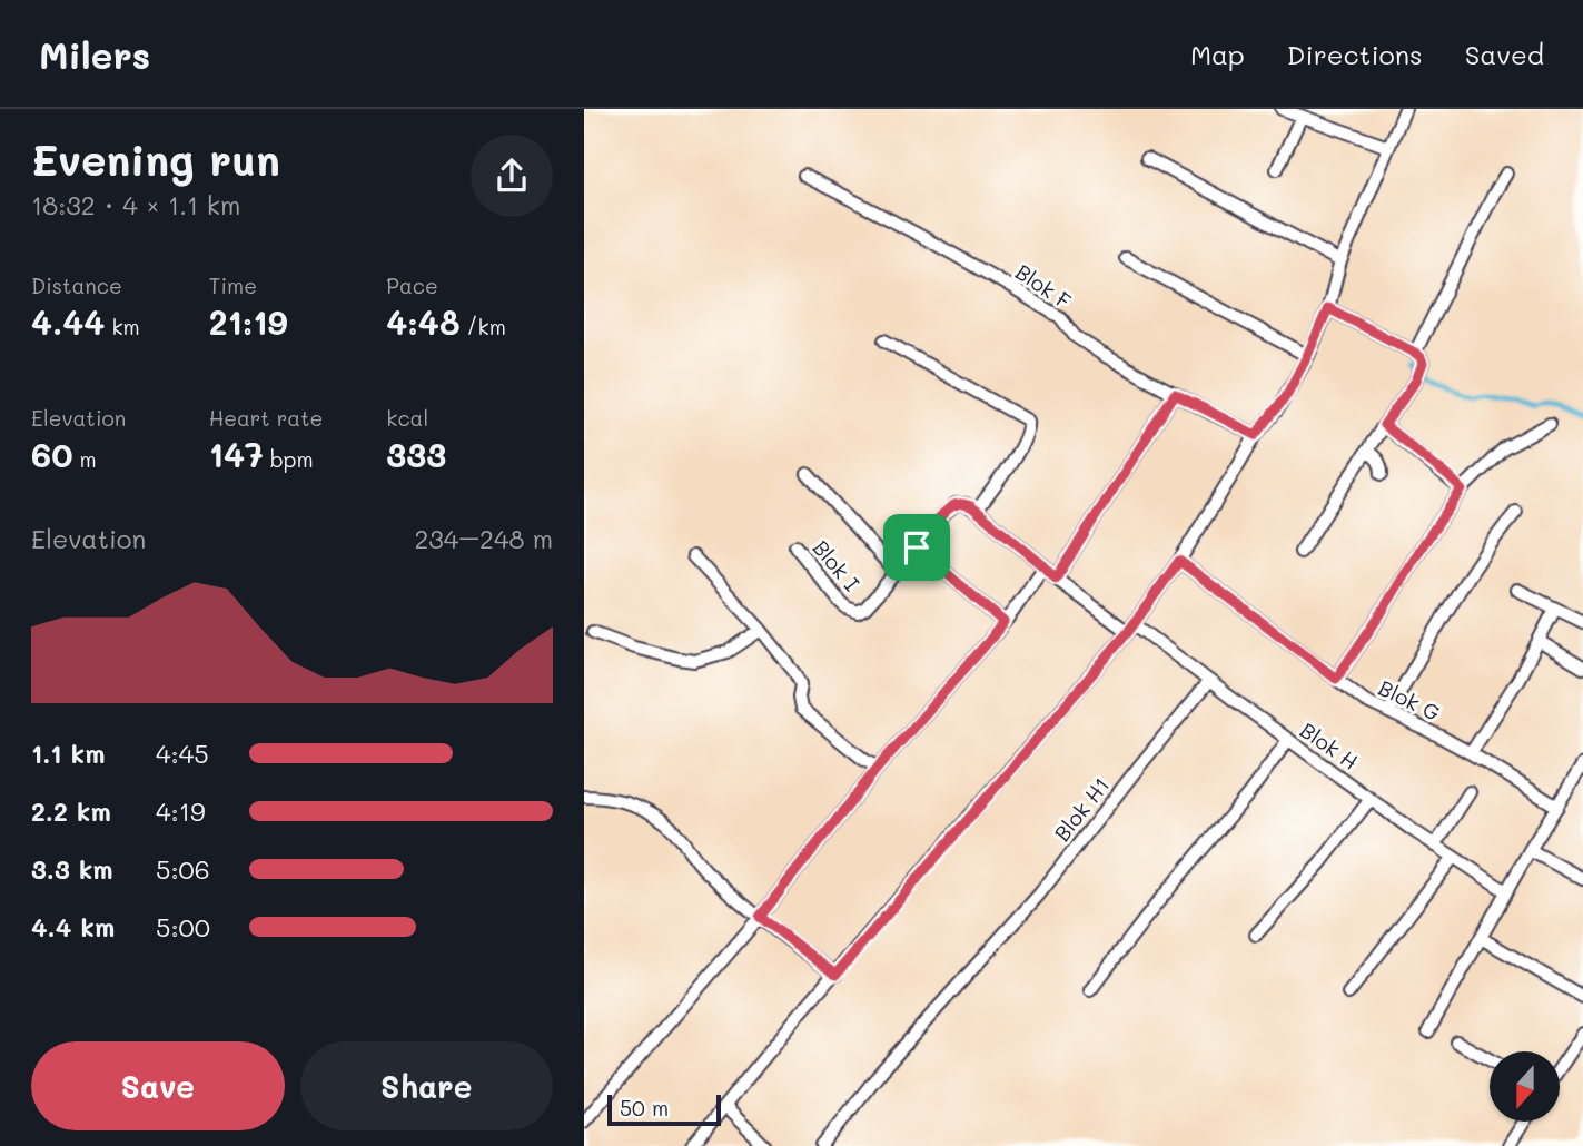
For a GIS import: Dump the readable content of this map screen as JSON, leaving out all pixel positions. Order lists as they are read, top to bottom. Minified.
{"streets":{"street":["Blok F","Blok I","Blok G","Blok H","Blok H1"]},"crossings":[["Blok H","Blok H1"]],"scale_bar":"50 m","north":"bottom","page":{"header":"Milers","nav":["Map","Directions","Saved"],"heading":["Evening run","18:32 · 4 × 1.1 km"],"stats":[["Distance","4.44 km"],["Time","21:19"],["Pace","4:48 /km"],["Elevation","60 m"],["Heart rate","147 bpm"],["kcal","333"]],"chart":["Elevation","234–248 m"],"list":[{"name":"1.1 km","note":"4:45"},{"name":"2.2 km","note":"4:19"},{"name":"3.3 km","note":"5:06"},{"name":"4.4 km","note":"5:00"}],"buttons":["Save","Share"],"scale":"50 m"}}
